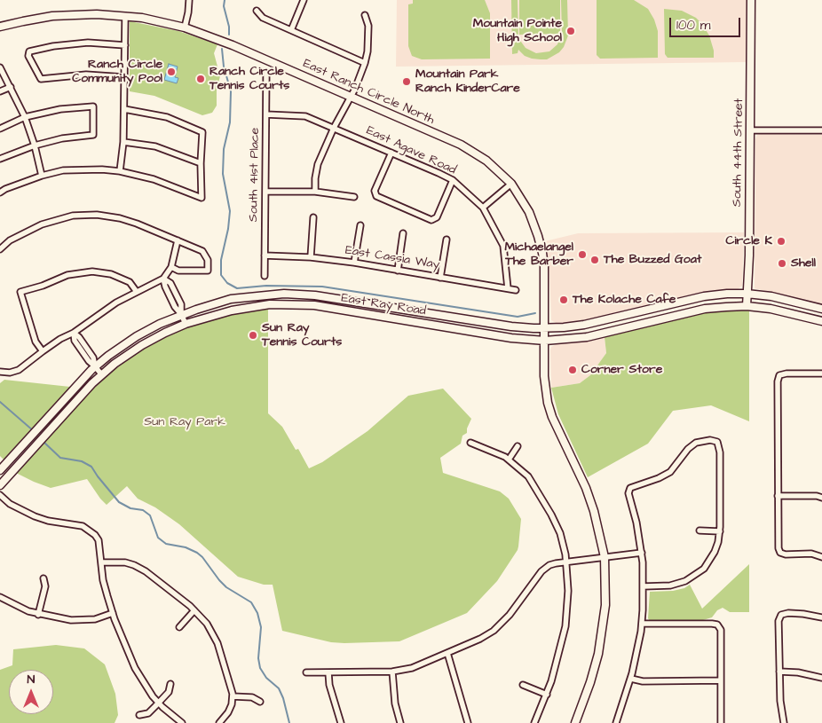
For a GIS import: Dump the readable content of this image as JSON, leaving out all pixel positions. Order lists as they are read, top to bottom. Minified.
{"streets":{"main road":["East Ranch Circle North","South 44th Street","East Ray Road"],"street":["East Agave Road","South 41st Place","East Cassia Way"]},"crossings":[["East Ranch Circle North","East Ray Road"],["East Agave Road","South 41st Place"],["East Agave Road","East Cassia Way"],["South 44th Street","East Ray Road"],["South 41st Place","East Cassia Way"]],"parks":["Sun Ray Park"],"places":["Mountain Pointe High School","Ranch Circle Community Pool","Ranch Circle Tennis Courts","Mountain Park Ranch KinderCare","Circle K","Michaelangel The Barber","The Buzzed Goat","Shell","The Kolache Cafe","Sun Ray Tennis Courts","Corner Store"],"scale_bar":"100 m","north":"top"}
